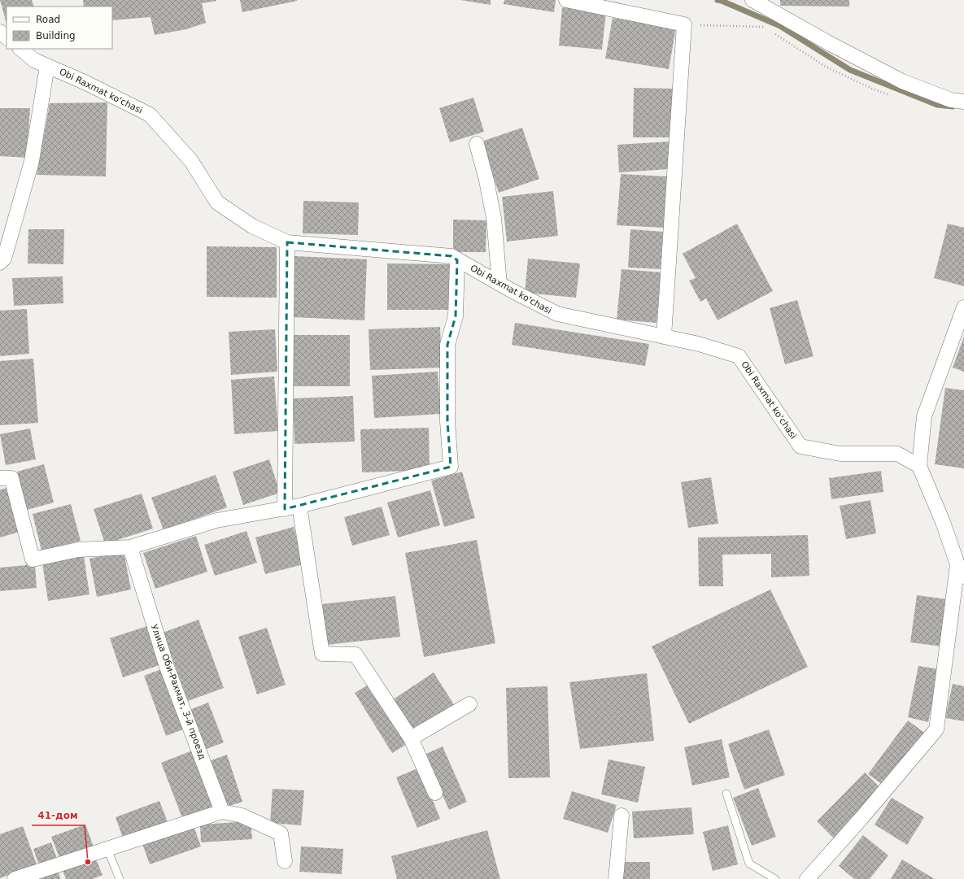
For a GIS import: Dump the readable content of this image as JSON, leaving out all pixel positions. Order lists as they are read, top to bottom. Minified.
{"streets":{"street":["Obi Raxmat ko'chasi","Улица Оби-Рахмат, 3-й проезд"]},"places":["41-дом"],"legend":["Road","Building"]}
